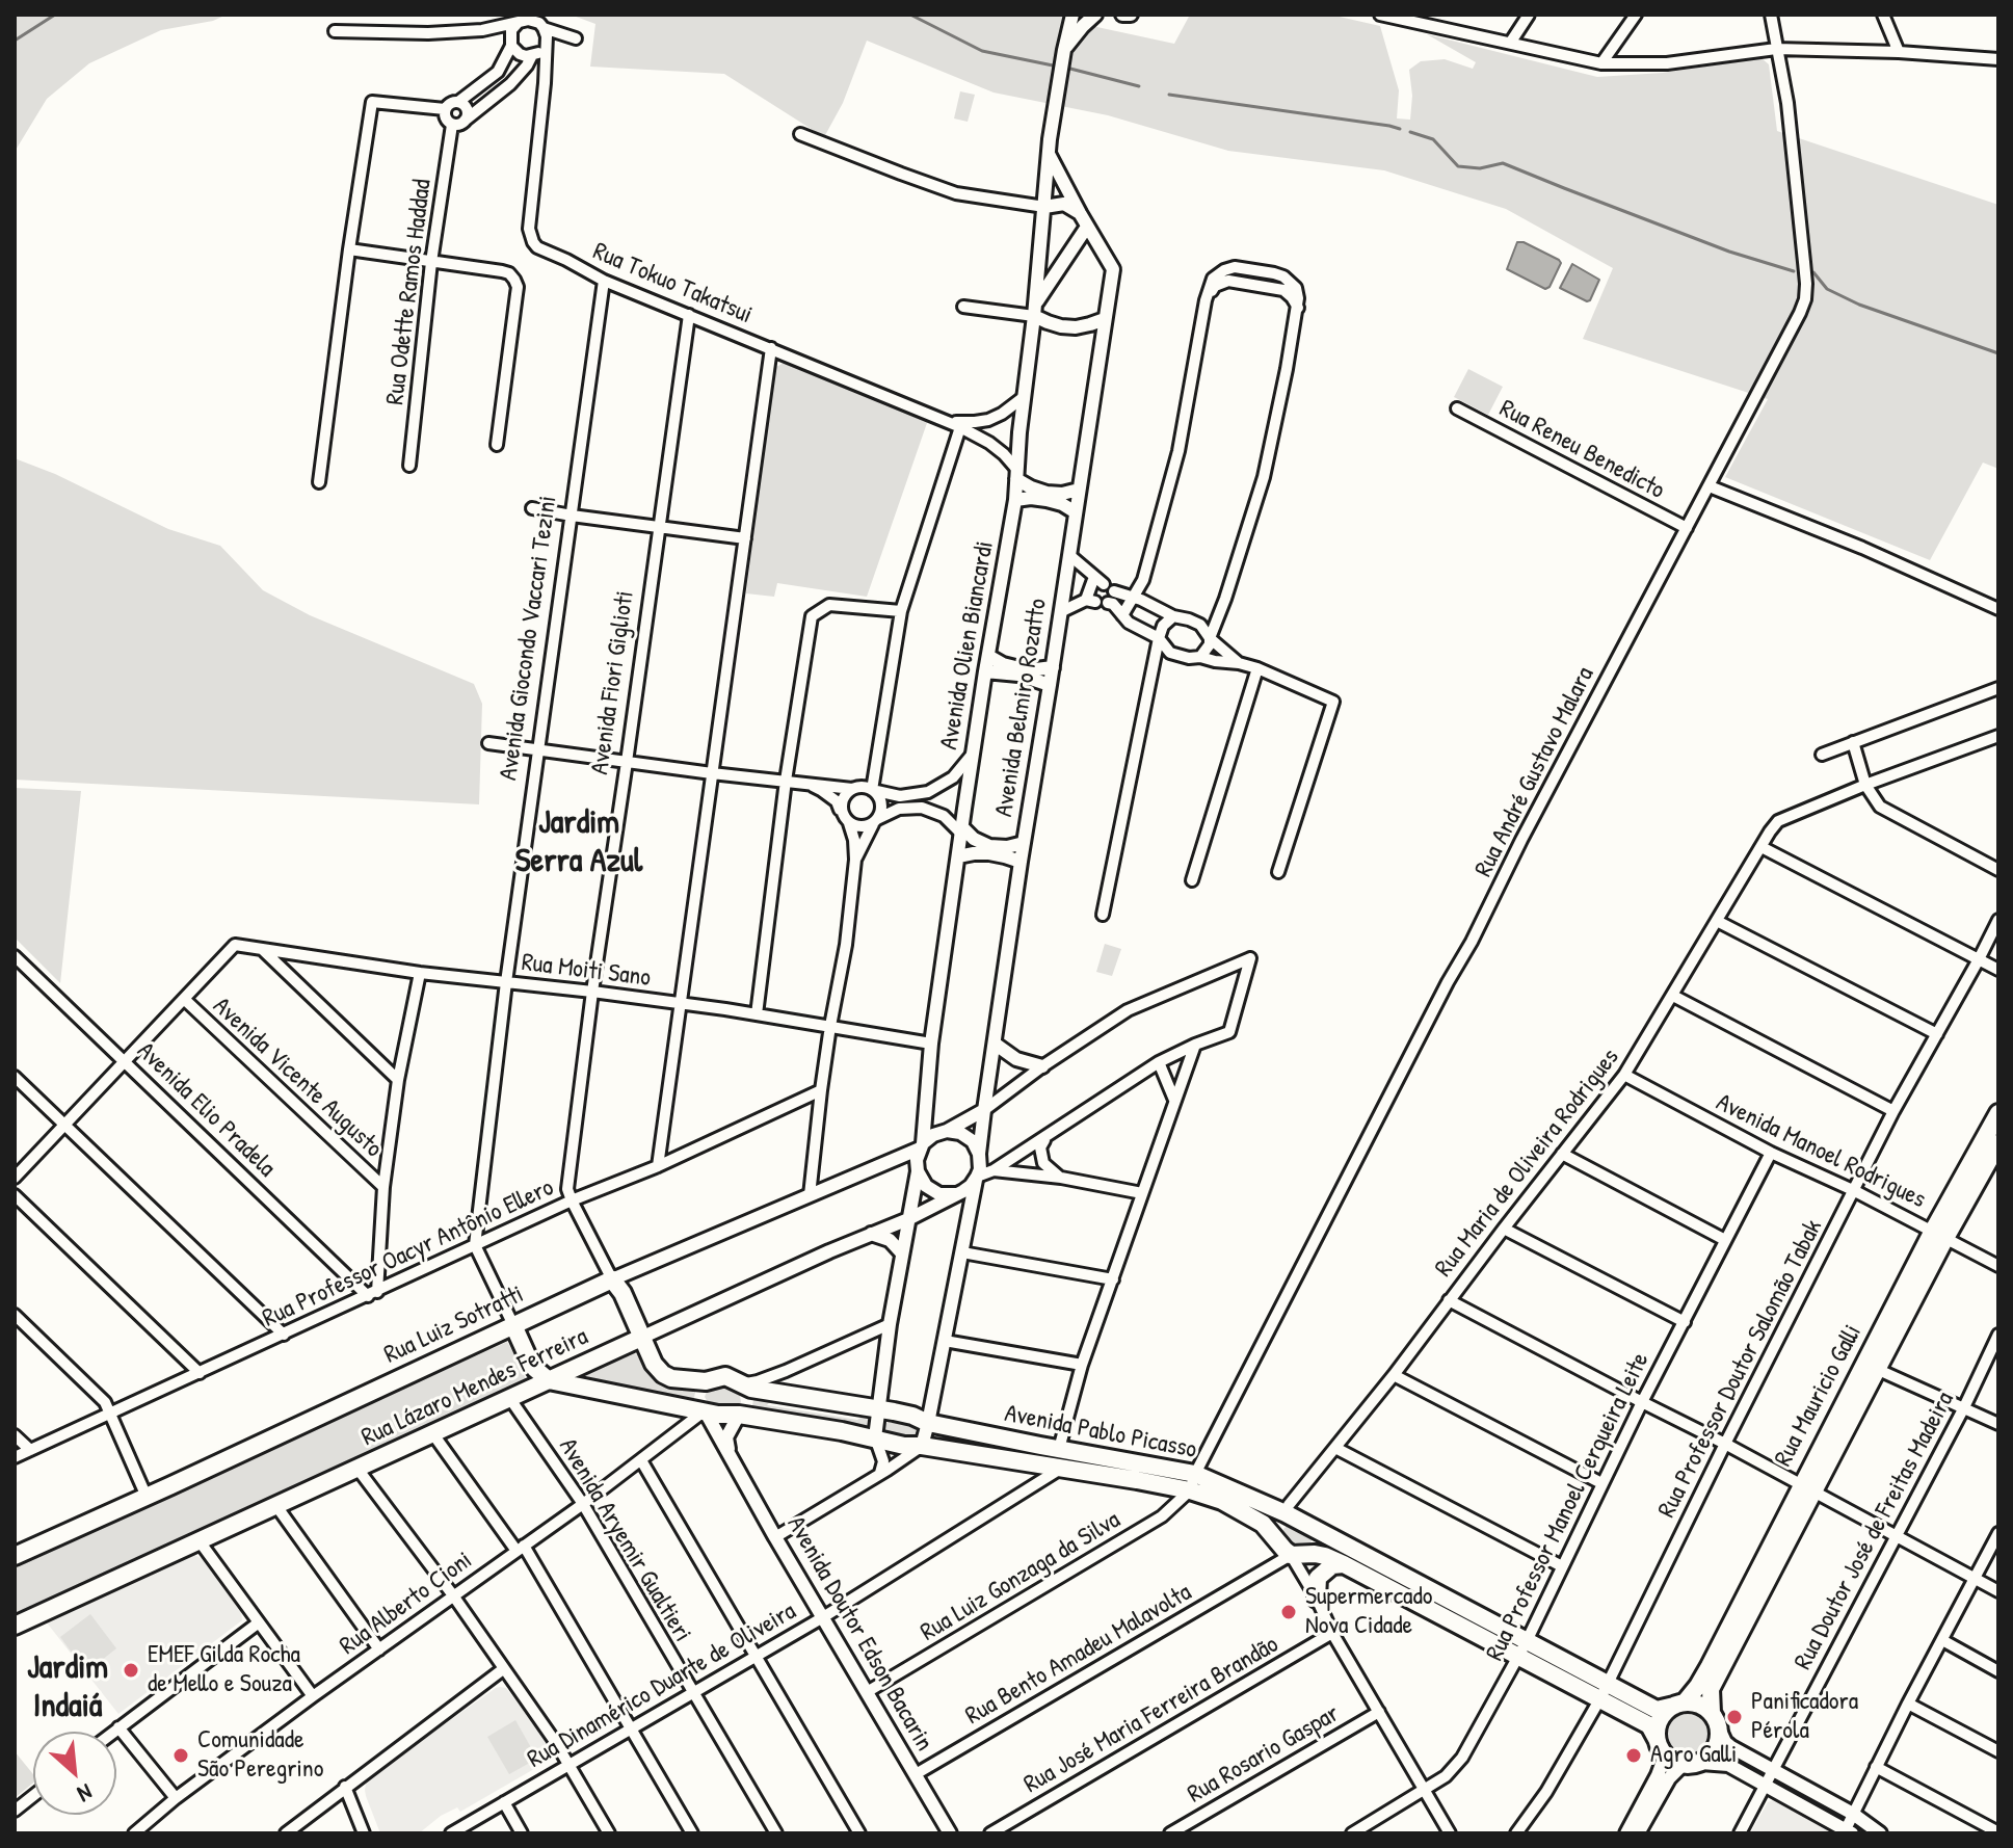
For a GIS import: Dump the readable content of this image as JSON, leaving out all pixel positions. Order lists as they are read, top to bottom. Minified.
{"streets":{"main road":["Avenida Fiori Giglioti","Rua Luiz Sotratti","Rua Lázaro Mendes Ferreira","Rua Mauricio Galli","Avenida Pablo Picasso"],"street":["Rua Tokuo Takatsui","Rua Odette Ramos Haddad","Rua Reneu Benedicto","Avenida Giocondo Vaccari Tezini","Avenida Olien Biancardi","Avenida Belmiro Rozatto","Rua André Gustavo Malara","Rua Moiti Sano","Avenida Vicente Augusto","Avenida Elio Pradela","Avenida Manoel Rodrigues","Rua Maria de Oliveira Rodrigues","Rua Professor Oacyr Antônio Ellero","Rua Professor Doutor Salomão Tabak","Rua Professor Manoel Cerqueira Leite","Rua Doutor José de Freitas Madeira","Avenida Aryemir Gualtieri","Rua Luiz Gonzaga da Silva","Rua Alberto Cioni","Avenida Doutor Edson Bacarin","Rua Bento Amadeu Malavolta","Rua Dinamérico Duarte de Oliveira","Rua José Maria Ferreira Brandão","Rua Rosario Gaspar"]},"crossings":[["Rua Tokuo Takatsui","Avenida Giocondo Vaccari Tezini"],["Rua Tokuo Takatsui","Avenida Olien Biancardi"],["Rua Tokuo Takatsui","Avenida Fiori Giglioti"],["Rua Reneu Benedicto","Rua André Gustavo Malara"],["Avenida Giocondo Vaccari Tezini","Rua Moiti Sano"],["Avenida Giocondo Vaccari Tezini","Rua Professor Oacyr Antônio Ellero"],["Avenida Olien Biancardi","Avenida Belmiro Rozatto"],["Avenida Olien Biancardi","Rua Moiti Sano"],["Avenida Olien Biancardi","Rua Luiz Sotratti"],["Avenida Olien Biancardi","Rua Lázaro Mendes Ferreira"],["Avenida Fiori Giglioti","Rua Moiti Sano"],["Avenida Fiori Giglioti","Rua Professor Oacyr Antônio Ellero"],["Avenida Fiori Giglioti","Rua Luiz Sotratti"],["Avenida Fiori Giglioti","Rua Lázaro Mendes Ferreira"],["Avenida Fiori Giglioti","Avenida Pablo Picasso"],["Avenida Belmiro Rozatto","Rua Luiz Sotratti"],["Avenida Belmiro Rozatto","Rua Lázaro Mendes Ferreira"],["Rua André Gustavo Malara","Avenida Pablo Picasso"],["Rua André Gustavo Malara","Rua Luiz Gonzaga da Silva"],["Rua Moiti Sano","Avenida Vicente Augusto"],["Avenida Elio Pradela","Rua Professor Oacyr Antônio Ellero"],["Avenida Manoel Rodrigues","Rua Maria de Oliveira Rodrigues"],["Avenida Manoel Rodrigues","Rua Professor Doutor Salomão Tabak"],["Avenida Manoel Rodrigues","Rua Mauricio Galli"],["Avenida Manoel Rodrigues","Rua Professor Manoel Cerqueira Leite"],["Rua Maria de Oliveira Rodrigues","Avenida Pablo Picasso"],["Rua Luiz Sotratti","Rua Lázaro Mendes Ferreira"],["Rua Professor Doutor Salomão Tabak","Avenida Pablo Picasso"],["Rua Lázaro Mendes Ferreira","Avenida Pablo Picasso"],["Rua Lázaro Mendes Ferreira","Avenida Aryemir Gualtieri"],["Rua Mauricio Galli","Avenida Pablo Picasso"],["Avenida Pablo Picasso","Rua Professor Manoel Cerqueira Leite"],["Avenida Pablo Picasso","Rua Luiz Gonzaga da Silva"],["Avenida Pablo Picasso","Rua Alberto Cioni"],["Avenida Pablo Picasso","Avenida Doutor Edson Bacarin"],["Avenida Pablo Picasso","Rua Bento Amadeu Malavolta"],["Avenida Pablo Picasso","Rua Dinamérico Duarte de Oliveira"],["Avenida Aryemir Gualtieri","Rua Alberto Cioni"],["Avenida Aryemir Gualtieri","Rua Dinamérico Duarte de Oliveira"],["Rua Luiz Gonzaga da Silva","Avenida Doutor Edson Bacarin"],["Rua Alberto Cioni","Avenida Doutor Edson Bacarin"],["Avenida Doutor Edson Bacarin","Rua Bento Amadeu Malavolta"],["Avenida Doutor Edson Bacarin","Rua Dinamérico Duarte de Oliveira"]],"districts":["Jardim Serra Azul","Jardim Indaiá"],"places":["Supermercado Nova Cidade","EMEF Gilda Rocha de Mello e Souza","Panificadora Pérola","Comunidade São Peregrino","Agro Galli"],"north":"bottom right"}
